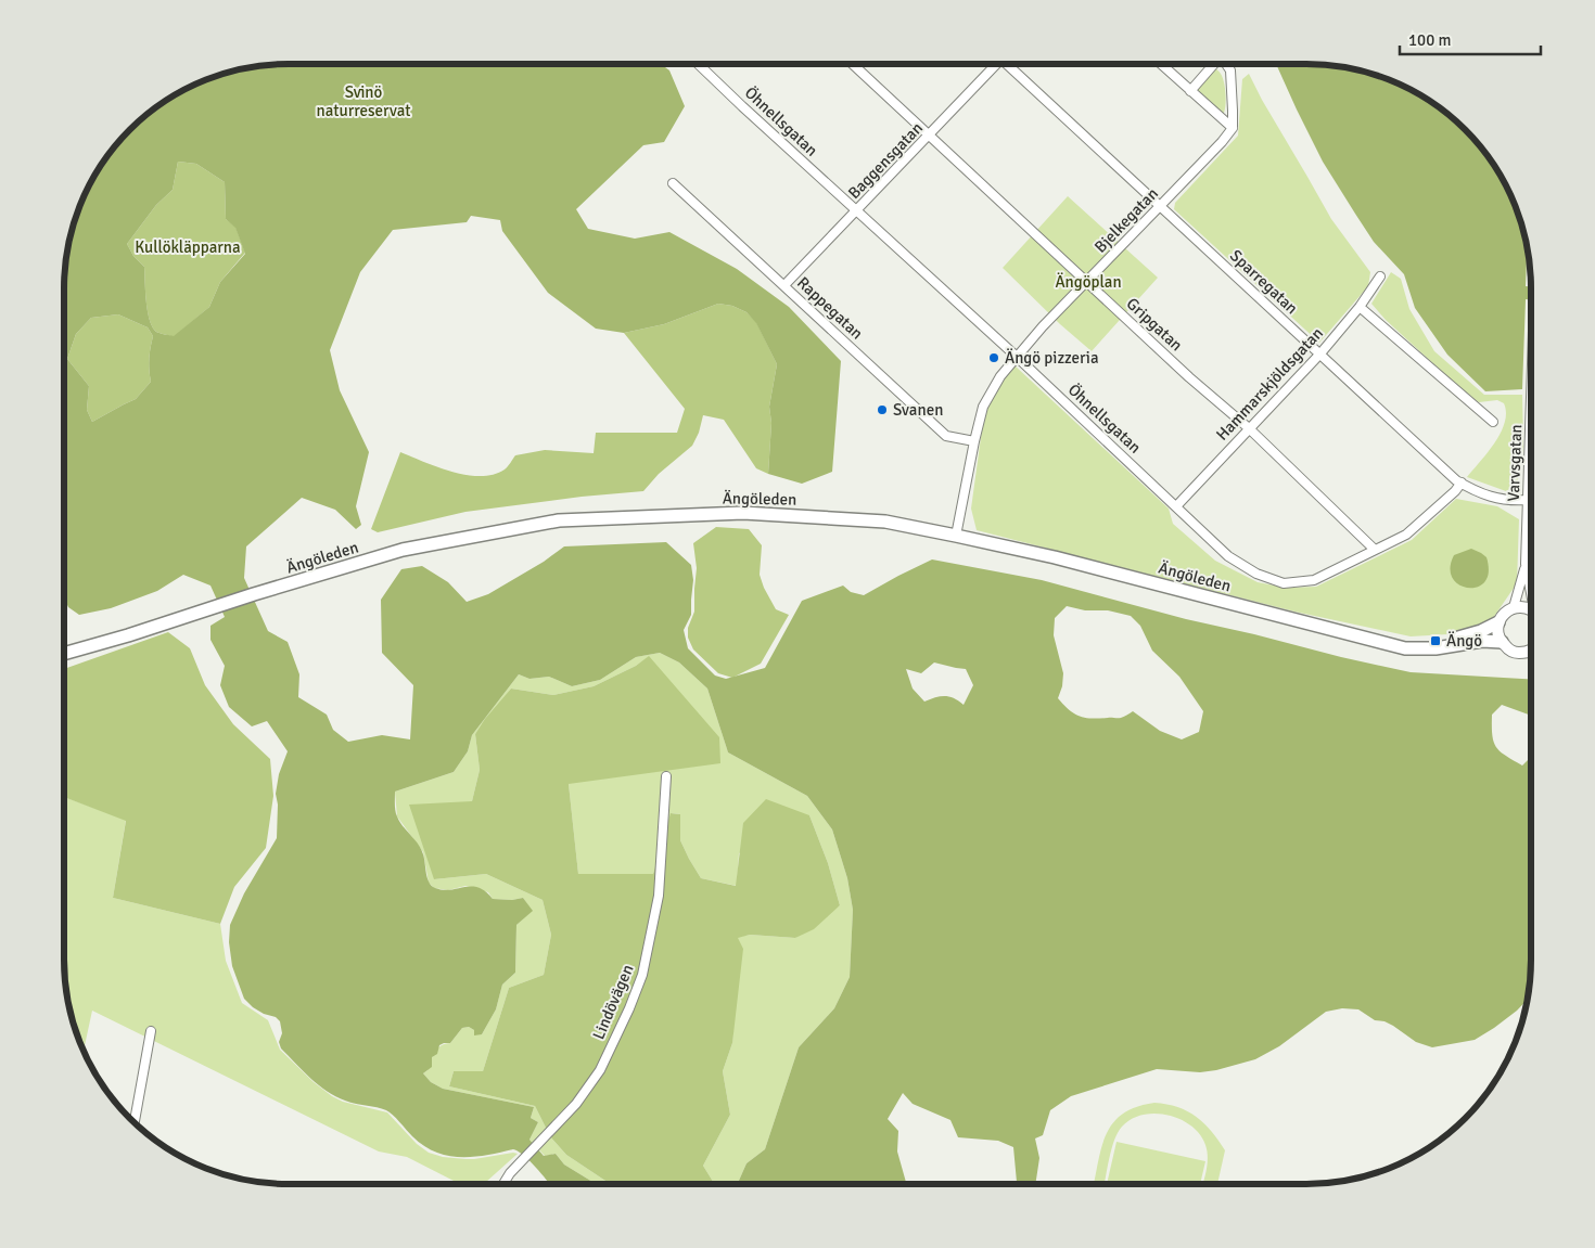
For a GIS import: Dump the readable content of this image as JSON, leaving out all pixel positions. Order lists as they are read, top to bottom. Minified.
{"streets":{"main road":["Ängöleden"],"street":["Öhnellsgatan","Baggensgatan","Bjelkegatan","Sparregatan","Rappegatan","Gripgatan","Hammarskjöldsgatan","Varvsgatan","Lindövägen"]},"crossings":[["Öhnellsgatan","Baggensgatan"],["Öhnellsgatan","Bjelkegatan"],["Öhnellsgatan","Sparregatan"],["Öhnellsgatan","Gripgatan"],["Öhnellsgatan","Hammarskjöldsgatan"],["Baggensgatan","Rappegatan"],["Baggensgatan","Gripgatan"],["Bjelkegatan","Sparregatan"],["Bjelkegatan","Rappegatan"],["Bjelkegatan","Gripgatan"],["Bjelkegatan","Ängöleden"],["Sparregatan","Hammarskjöldsgatan"],["Sparregatan","Varvsgatan"],["Gripgatan","Hammarskjöldsgatan"],["Varvsgatan","Ängöleden"]],"parks":["Svinö naturreservat","Kullökläpparna","Ängöplan"],"places":{"other":["Ängö pizzeria","Svanen"],"transit":["Ängö"]},"scale_bar":"100 m"}
